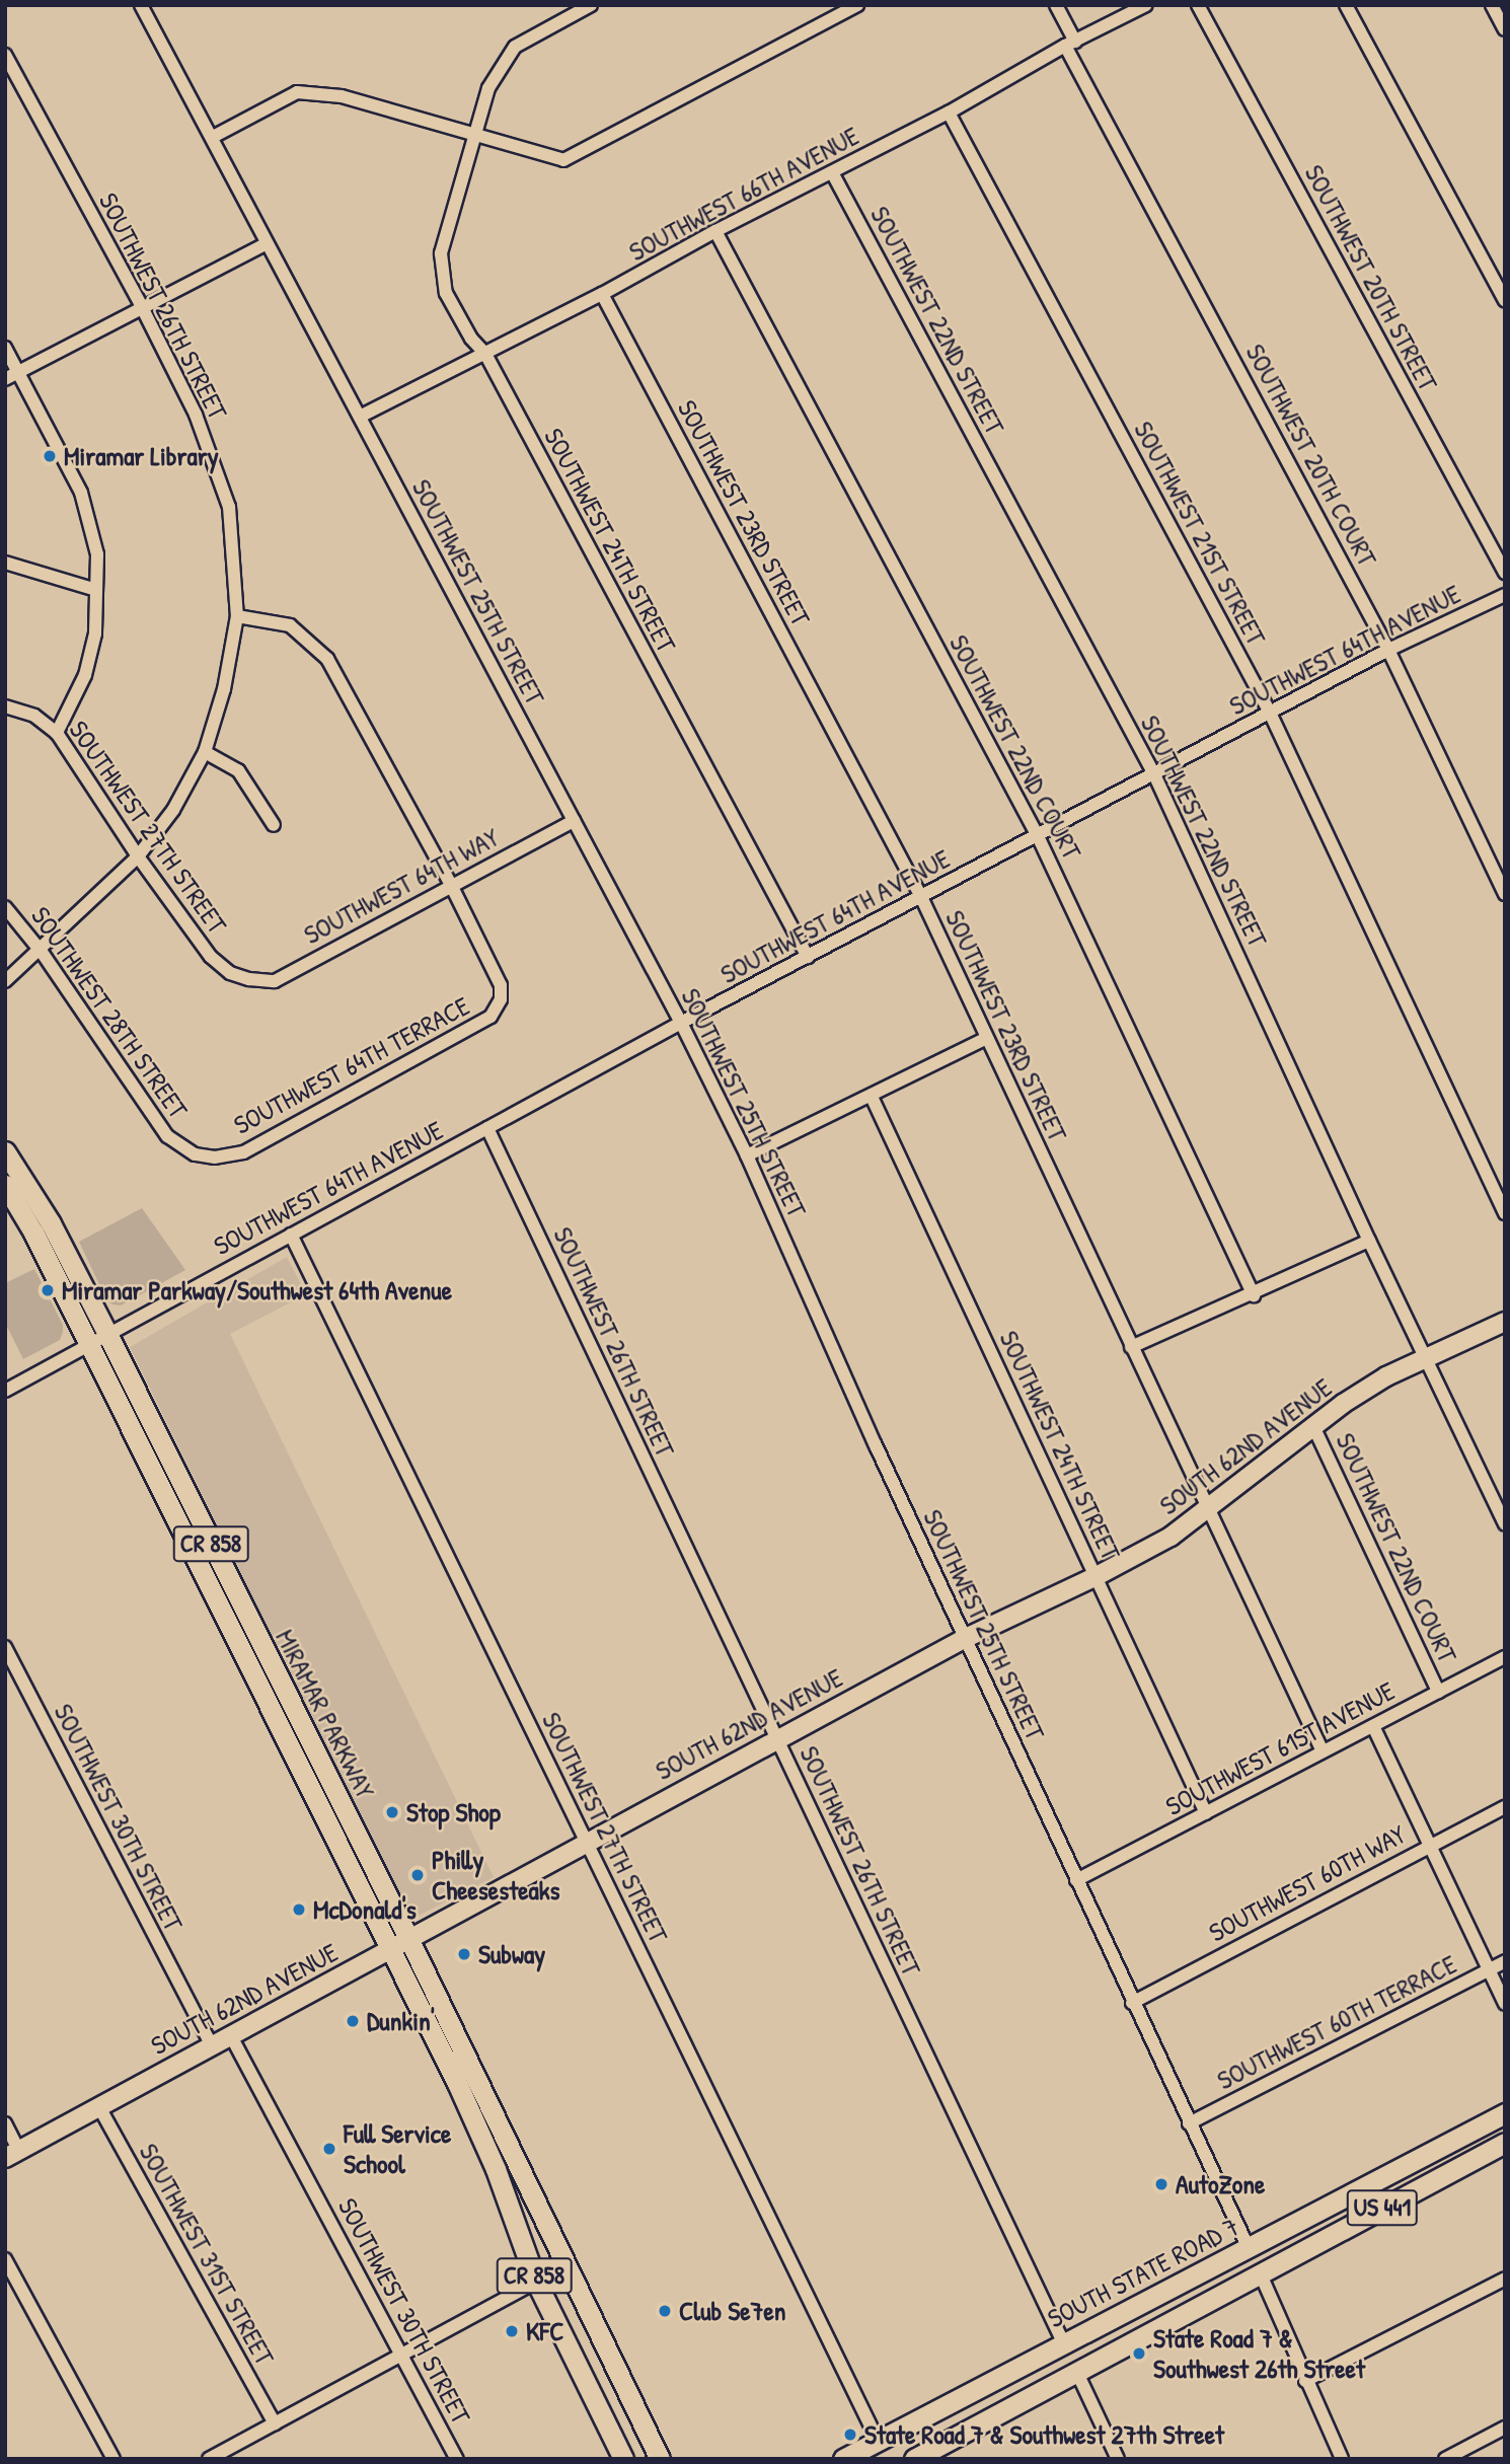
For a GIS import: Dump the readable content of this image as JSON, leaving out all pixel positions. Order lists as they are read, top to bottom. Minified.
{"streets":{"main road":["CR 858","MIRAMAR PARKWAY","US 441","SOUTH STATE ROAD 7"],"street":["SOUTHWEST 66TH AVENUE","SOUTHWEST 20TH STREET","SOUTHWEST 26TH STREET","SOUTHWEST 22ND STREET","SOUTHWEST 20TH COURT","SOUTHWEST 23RD STREET","SOUTHWEST 21ST STREET","SOUTHWEST 24TH STREET","SOUTHWEST 25TH STREET","SOUTHWEST 64TH AVENUE","SOUTHWEST 22ND COURT","SOUTHWEST 27TH STREET","SOUTHWEST 64TH WAY","SOUTHWEST 28TH STREET","SOUTHWEST 64TH TERRACE","SOUTH 62ND AVENUE","SOUTHWEST 61ST AVENUE","SOUTHWEST 30TH STREET","SOUTHWEST 60TH WAY","SOUTHWEST 60TH TERRACE","SOUTHWEST 31ST STREET"]},"crossings":[["SOUTHWEST 66TH AVENUE","SOUTHWEST 22ND STREET"],["SOUTHWEST 66TH AVENUE","SOUTHWEST 20TH COURT"],["SOUTHWEST 66TH AVENUE","SOUTHWEST 23RD STREET"],["SOUTHWEST 66TH AVENUE","SOUTHWEST 21ST STREET"],["SOUTHWEST 66TH AVENUE","SOUTHWEST 24TH STREET"],["SOUTHWEST 66TH AVENUE","SOUTHWEST 25TH STREET"],["SOUTHWEST 66TH AVENUE","SOUTHWEST 22ND COURT"],["SOUTHWEST 26TH STREET","SOUTHWEST 64TH AVENUE"],["SOUTHWEST 26TH STREET","SOUTHWEST 27TH STREET"],["SOUTHWEST 26TH STREET","SOUTHWEST 28TH STREET"],["SOUTHWEST 26TH STREET","SOUTH 62ND AVENUE"],["SOUTHWEST 26TH STREET","SOUTH STATE ROAD 7"],["SOUTHWEST 22ND STREET","SOUTHWEST 64TH AVENUE"],["SOUTHWEST 22ND STREET","SOUTH 62ND AVENUE"],["SOUTHWEST 20TH COURT","SOUTHWEST 64TH AVENUE"],["SOUTHWEST 23RD STREET","SOUTHWEST 64TH AVENUE"],["SOUTHWEST 23RD STREET","SOUTH 62ND AVENUE"],["SOUTHWEST 23RD STREET","SOUTHWEST 61ST AVENUE"],["SOUTHWEST 21ST STREET","SOUTHWEST 64TH AVENUE"],["SOUTHWEST 24TH STREET","SOUTHWEST 64TH AVENUE"],["SOUTHWEST 24TH STREET","SOUTH 62ND AVENUE"],["SOUTHWEST 24TH STREET","SOUTHWEST 61ST AVENUE"],["SOUTHWEST 25TH STREET","SOUTHWEST 64TH AVENUE"],["SOUTHWEST 25TH STREET","SOUTHWEST 64TH WAY"],["SOUTHWEST 25TH STREET","SOUTH 62ND AVENUE"],["SOUTHWEST 25TH STREET","SOUTHWEST 61ST AVENUE"],["SOUTHWEST 25TH STREET","SOUTHWEST 60TH WAY"],["SOUTHWEST 25TH STREET","SOUTHWEST 60TH TERRACE"],["SOUTHWEST 25TH STREET","SOUTH STATE ROAD 7"],["SOUTHWEST 64TH AVENUE","SOUTHWEST 22ND COURT"],["SOUTHWEST 64TH AVENUE","SOUTHWEST 27TH STREET"],["SOUTHWEST 64TH AVENUE","MIRAMAR PARKWAY"],["SOUTHWEST 22ND COURT","SOUTH 62ND AVENUE"],["SOUTHWEST 22ND COURT","SOUTHWEST 61ST AVENUE"],["SOUTHWEST 27TH STREET","SOUTHWEST 64TH WAY"],["SOUTHWEST 27TH STREET","SOUTH 62ND AVENUE"],["SOUTHWEST 27TH STREET","SOUTH STATE ROAD 7"],["SOUTHWEST 64TH WAY","SOUTHWEST 64TH TERRACE"],["SOUTHWEST 28TH STREET","SOUTHWEST 64TH TERRACE"],["SOUTH 62ND AVENUE","MIRAMAR PARKWAY"],["SOUTH 62ND AVENUE","SOUTHWEST 30TH STREET"],["SOUTH 62ND AVENUE","SOUTHWEST 31ST STREET"]],"places":["Miramar Library","Miramar Parkway/Southwest 64th Avenue","Stop Shop","Philly Cheesesteaks","McDonald's","Subway","Dunkin'","Full Service School","AutoZone","Club Se7en","KFC","State Road 7 & Southwest 26th Street","State Road 7 & Southwest 27th Street"]}
